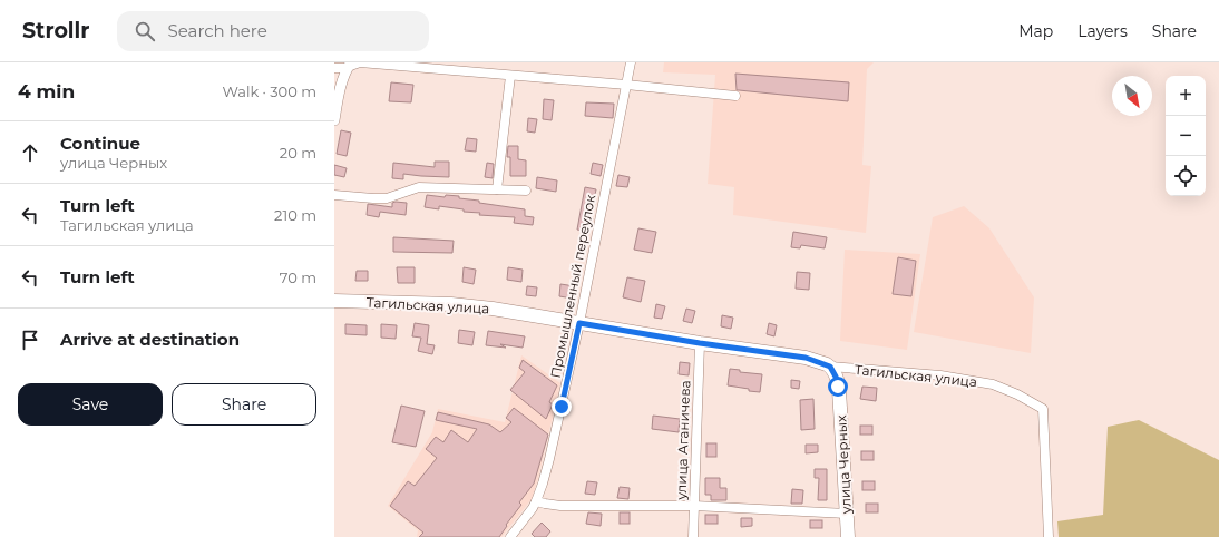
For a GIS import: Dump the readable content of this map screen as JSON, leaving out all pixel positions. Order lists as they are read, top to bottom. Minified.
{"streets":{"main road":["Тагильская улица","улица Черных"],"street":["Промышленный переулок","улица Аганичева"]},"crossings":[["Промышленный переулок","Тагильская улица"],["Тагильская улица","улица Аганичева"],["Тагильская улица","улица Черных"]],"north":"bottom right","page":{"header":"Strollr","search":"Search here","nav":["Map","Layers","Share"],"heading":["4 min","Walk · 300 m"],"map_buttons":["+","−"],"list":[["Continue","улица Черных","20 m"],["Turn left","Тагильская улица","210 m"],["Turn left","70 m"],"Arrive at destination"],"buttons":["Save","Share"]}}
